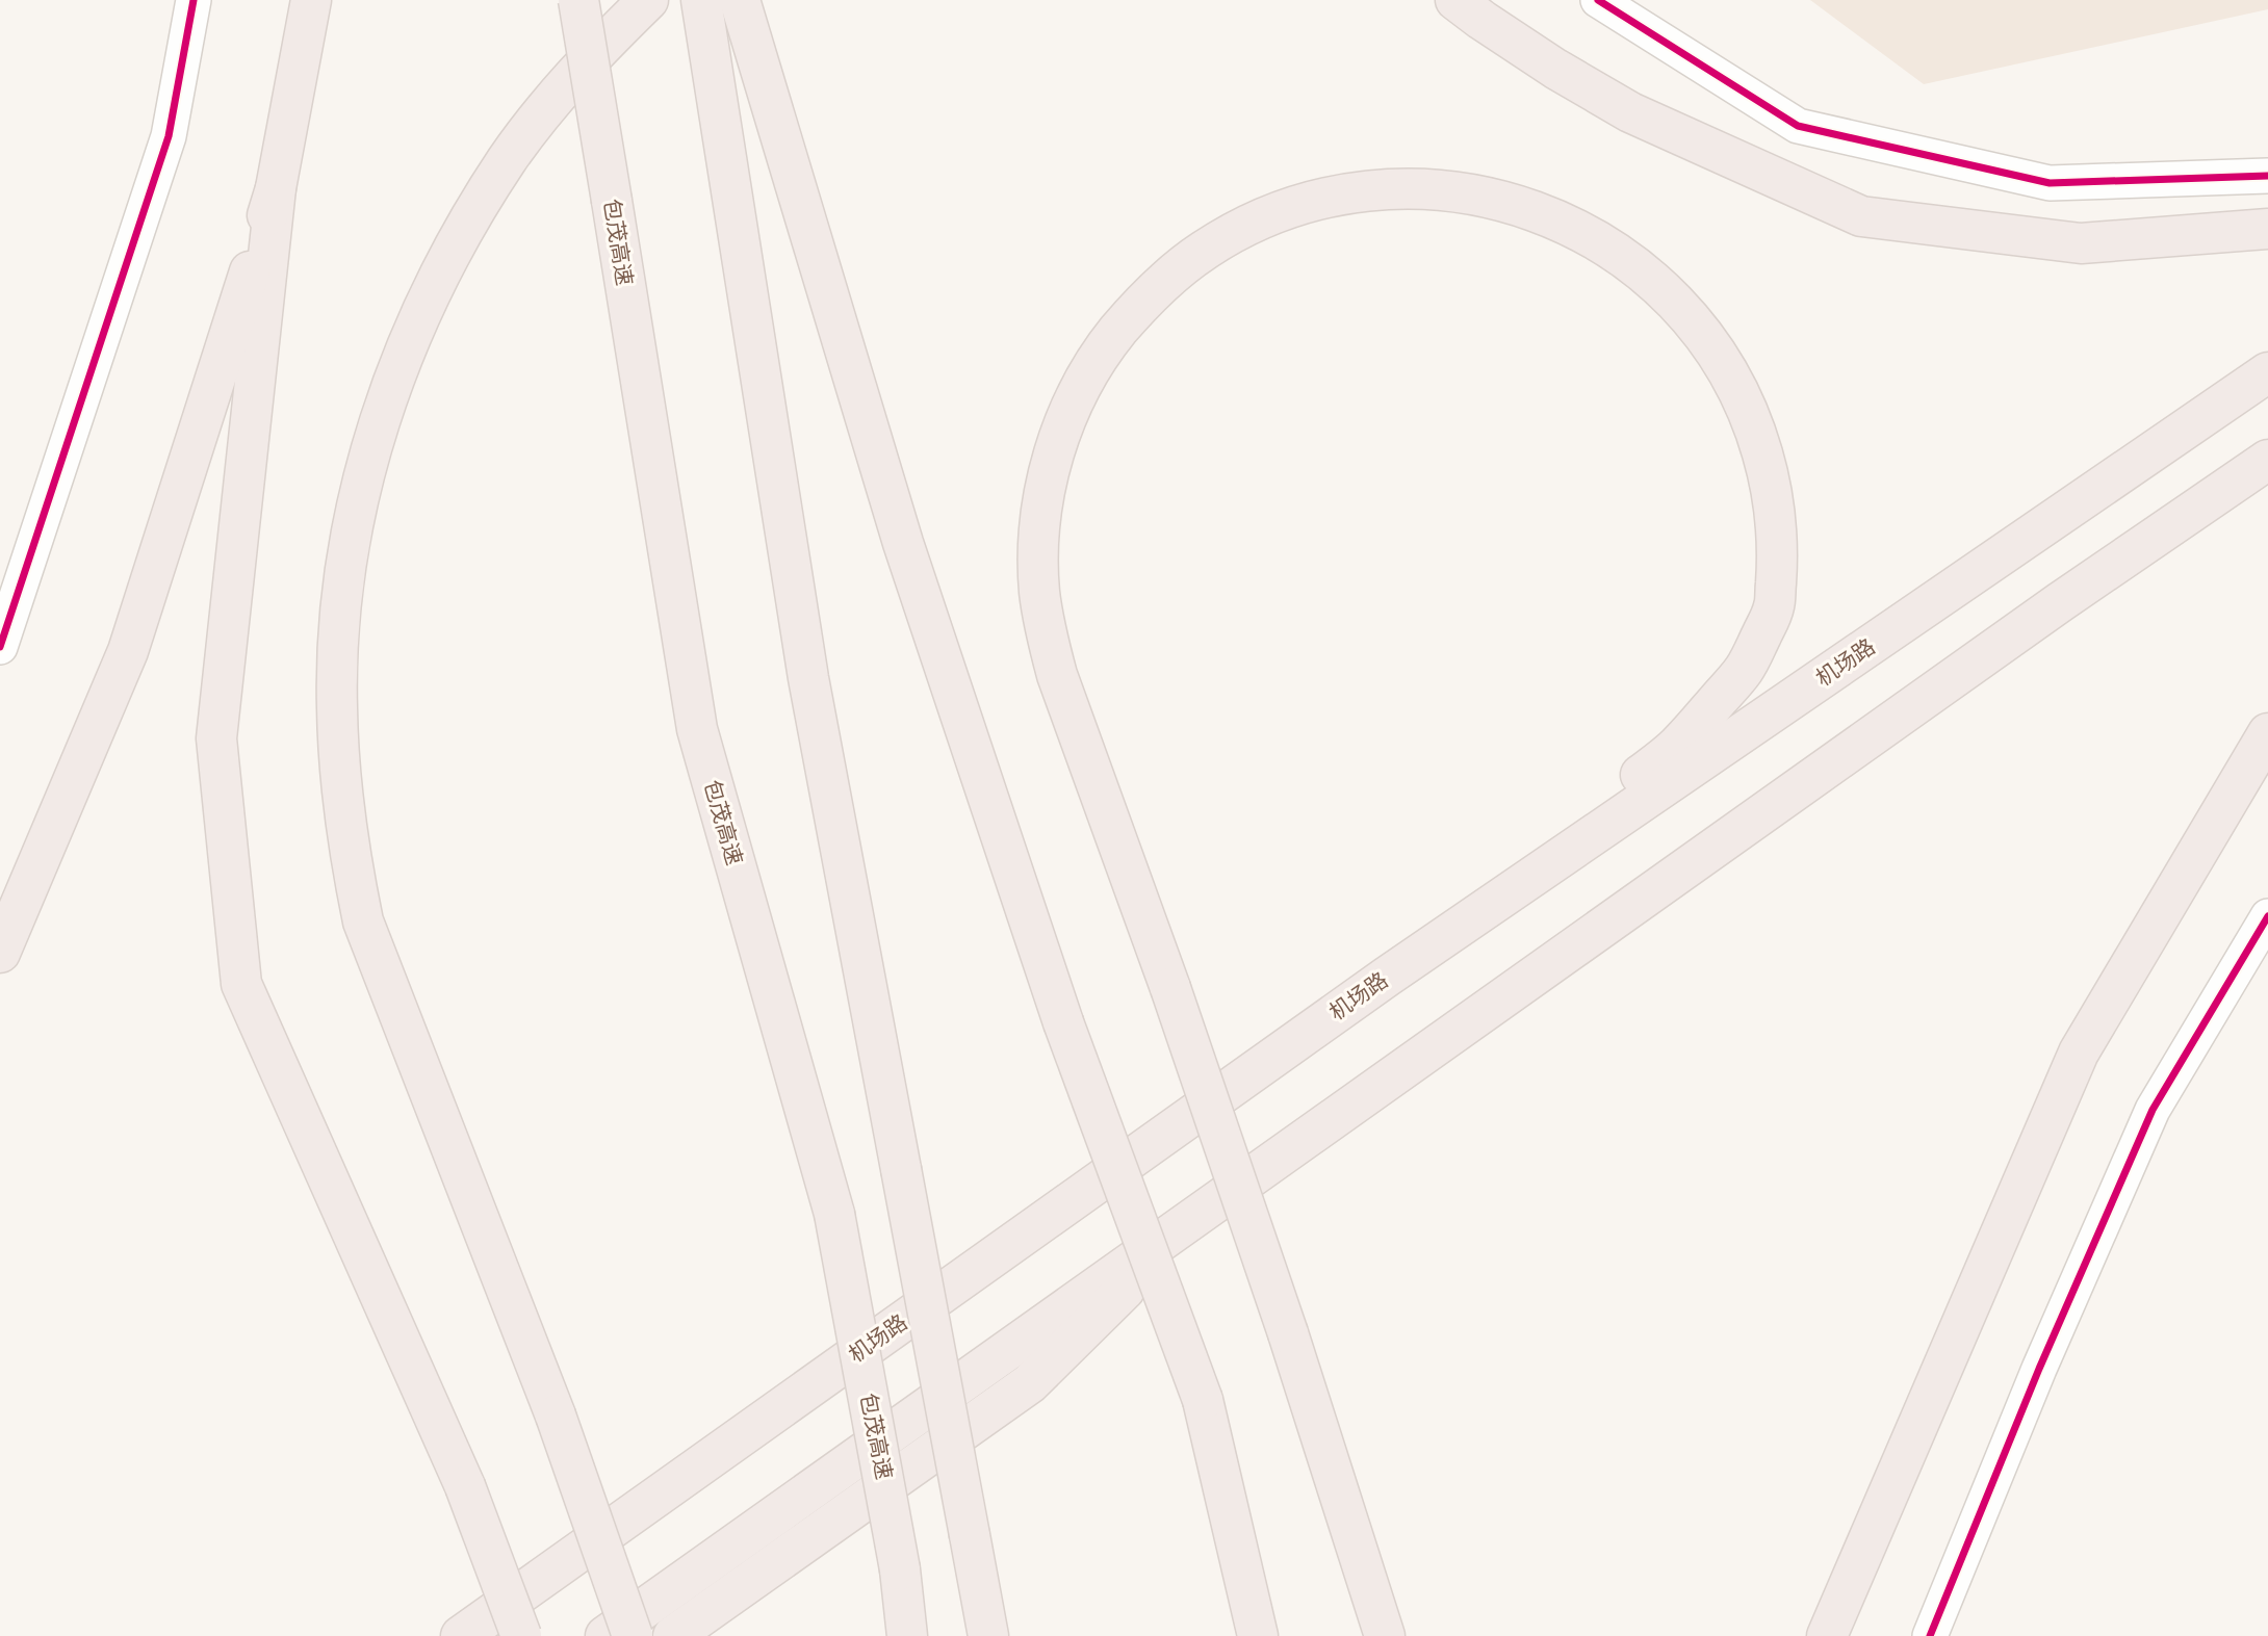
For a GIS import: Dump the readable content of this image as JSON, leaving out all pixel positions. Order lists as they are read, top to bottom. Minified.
{"streets":{"highway":["包茂高速","机场路"]}}
